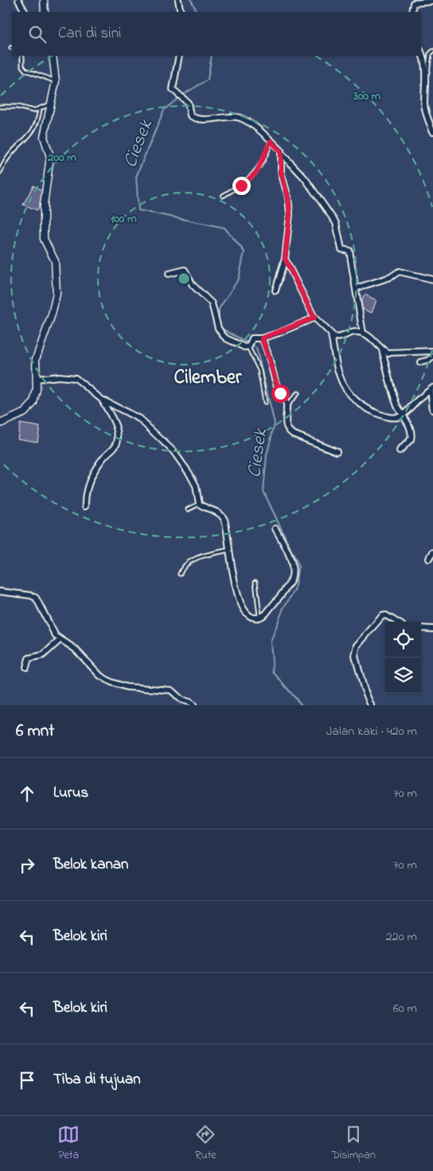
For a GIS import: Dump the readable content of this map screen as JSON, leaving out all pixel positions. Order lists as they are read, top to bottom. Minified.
{"districts":["Cilember"],"water":["Ciesek"],"page":{"search":"Cari di sini","heading":["6 mnt","Jalan kaki · 420 m"],"list":[["Lurus","70 m"],["Belok kanan","70 m"],["Belok kiri","220 m"],["Belok kiri","60 m"],"Tiba di tujuan"],"nav":["Peta","Rute","Disimpan"]},"rings":["300 m","200 m","100 m"]}
